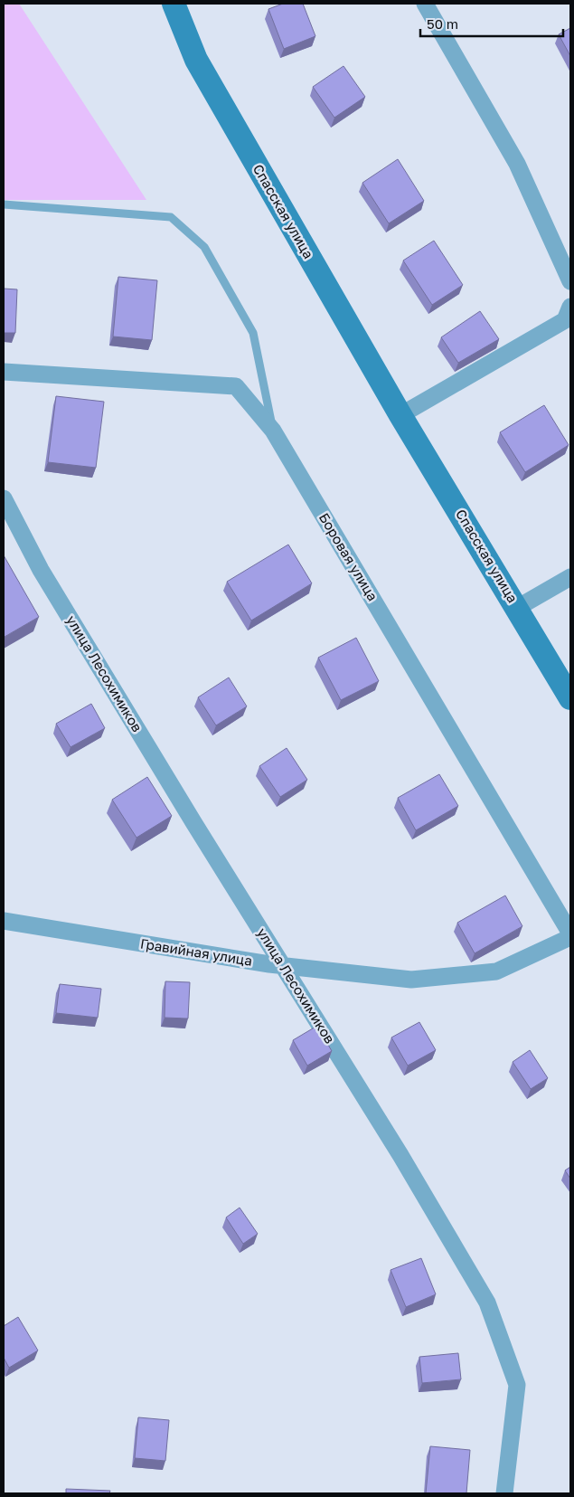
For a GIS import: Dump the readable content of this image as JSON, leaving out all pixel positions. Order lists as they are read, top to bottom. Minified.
{"streets":{"street":["Спасская улица","Боровая улица","улица Лесохимиков","Гравийная улица"]},"crossings":[["Боровая улица","Гравийная улица"],["улица Лесохимиков","Гравийная улица"]],"scale_bar":"50 m"}
